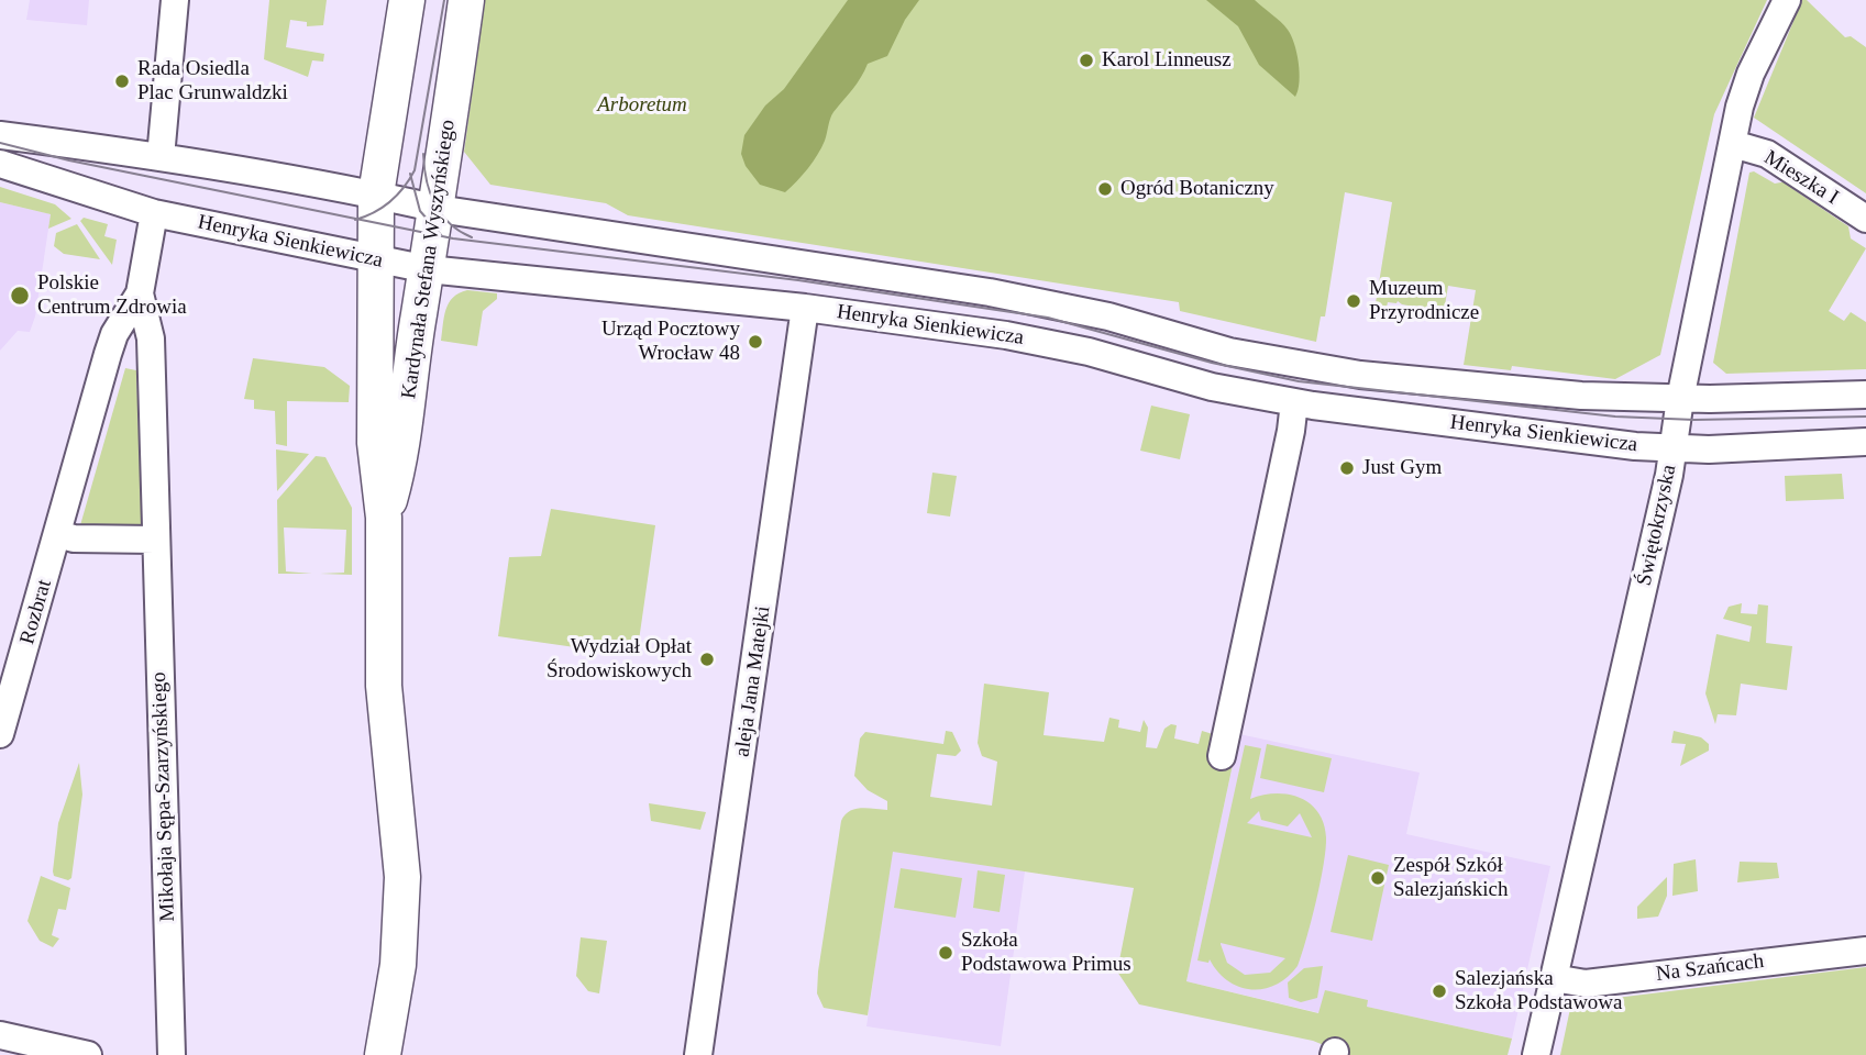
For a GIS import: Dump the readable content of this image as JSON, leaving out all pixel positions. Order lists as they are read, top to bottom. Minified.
{"streets":{"main road":["Kardynała Stefana Wyszyńskiego"],"street":["Mieszka I","Henryka Sienkiewicza","Świętokrzyska","Rozbrat","aleja Jana Matejki","Mikołaja Sępa-Szarzyńskiego","Na Szańcach"]},"crossings":[["Mieszka I","Świętokrzyska"],["Henryka Sienkiewicza","Kardynała Stefana Wyszyńskiego"],["Henryka Sienkiewicza","Świętokrzyska"],["Henryka Sienkiewicza","aleja Jana Matejki"],["Henryka Sienkiewicza","Mikołaja Sępa-Szarzyńskiego"],["Świętokrzyska","Na Szańcach"],["Rozbrat","Mikołaja Sępa-Szarzyńskiego"]],"parks":["Arboretum"],"places":["Karol Linneusz","Rada Osiedla Plac Grunwaldzki","Ogród Botaniczny","Polskie Centrum Zdrowia","Muzeum Przyrodnicze","Urząd Pocztowy Wrocław 48","Just Gym","Wydział Opłat Środowiskowych","Zespół Szkół Salezjańskich","Szkoła Podstawowa Primus","Salezjańska Szkoła Podstawowa"]}
